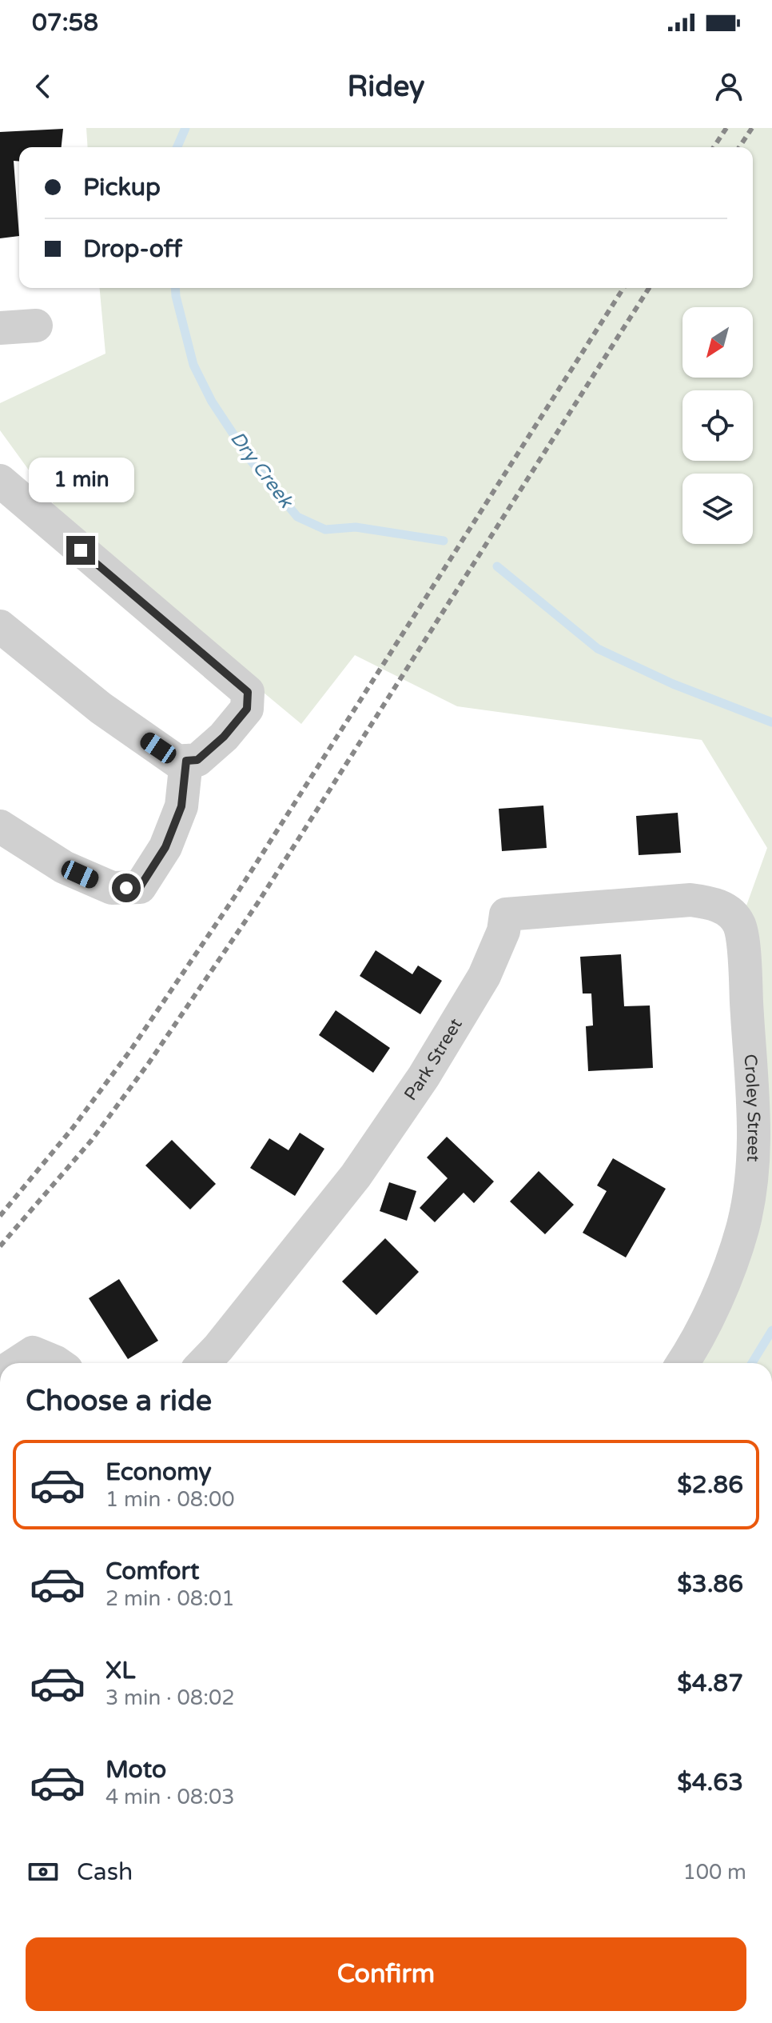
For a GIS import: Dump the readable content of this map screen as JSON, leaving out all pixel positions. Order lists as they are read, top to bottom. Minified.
{"streets":{"street":["Park Street","Croley Street"]},"crossings":[["Park Street","Croley Street"]],"water":["Dry Creek"],"north":"bottom left","page":{"status":"07:58","header":"Ridey","banner":["Pickup","Drop-off"],"bubble":"1 min","heading":"Choose a ride","list":[{"name":"Economy","note":"1 min · 08:00","value":"$2.86"},{"name":"Comfort","note":"2 min · 08:01","value":"$3.86"},{"name":"XL","note":"3 min · 08:02","value":"$4.87"},{"name":"Moto","note":"4 min · 08:03","value":"$4.63"}],"pay":["Cash","100 m"],"buttons":"Confirm"}}
